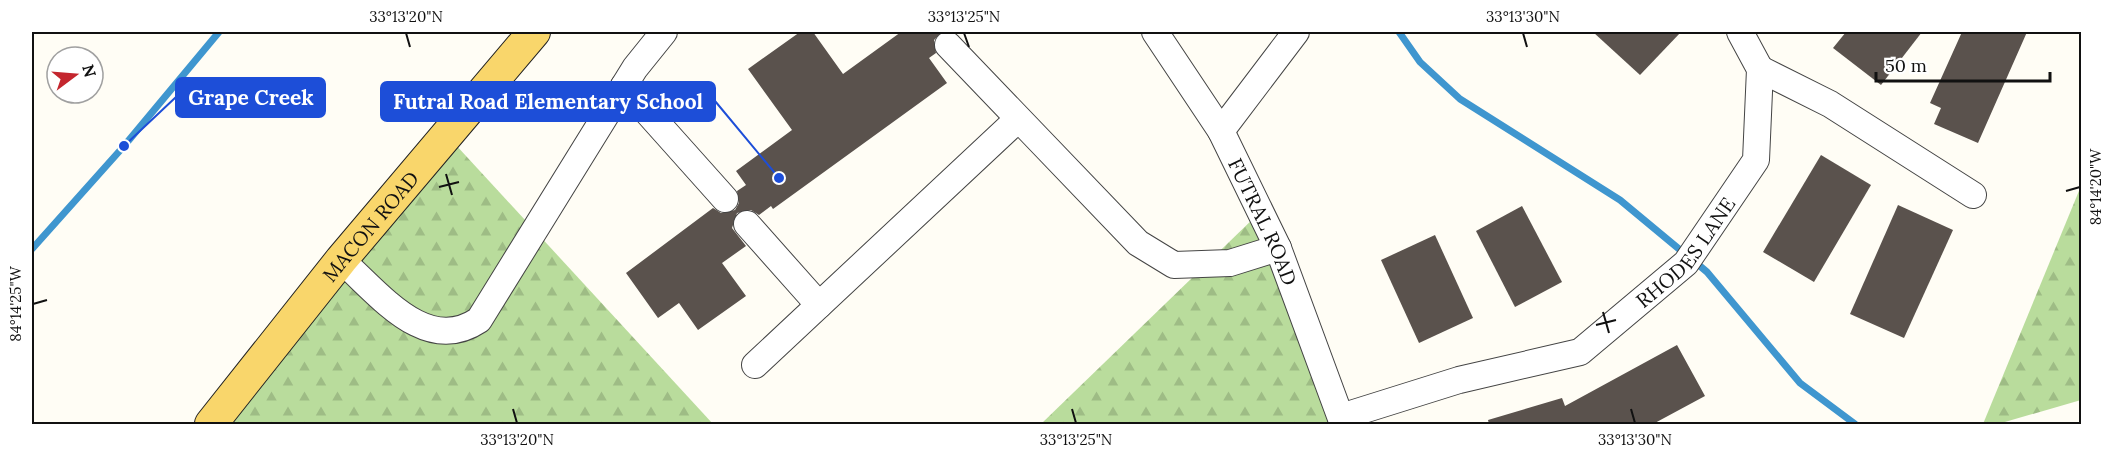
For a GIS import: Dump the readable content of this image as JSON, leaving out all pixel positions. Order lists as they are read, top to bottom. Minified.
{"streets":{"main road":["MACON ROAD"],"street":["FUTRAL ROAD","RHODES LANE"]},"crossings":[["FUTRAL ROAD","RHODES LANE"]],"places":["Grape Creek","Futral Road Elementary School"],"scale_bar":"50 m","north":"right","coordinates":["33°13'20\"N","33°13'25\"N","33°13'30\"N","84°14'20\"W","84°14'25\"W"]}
